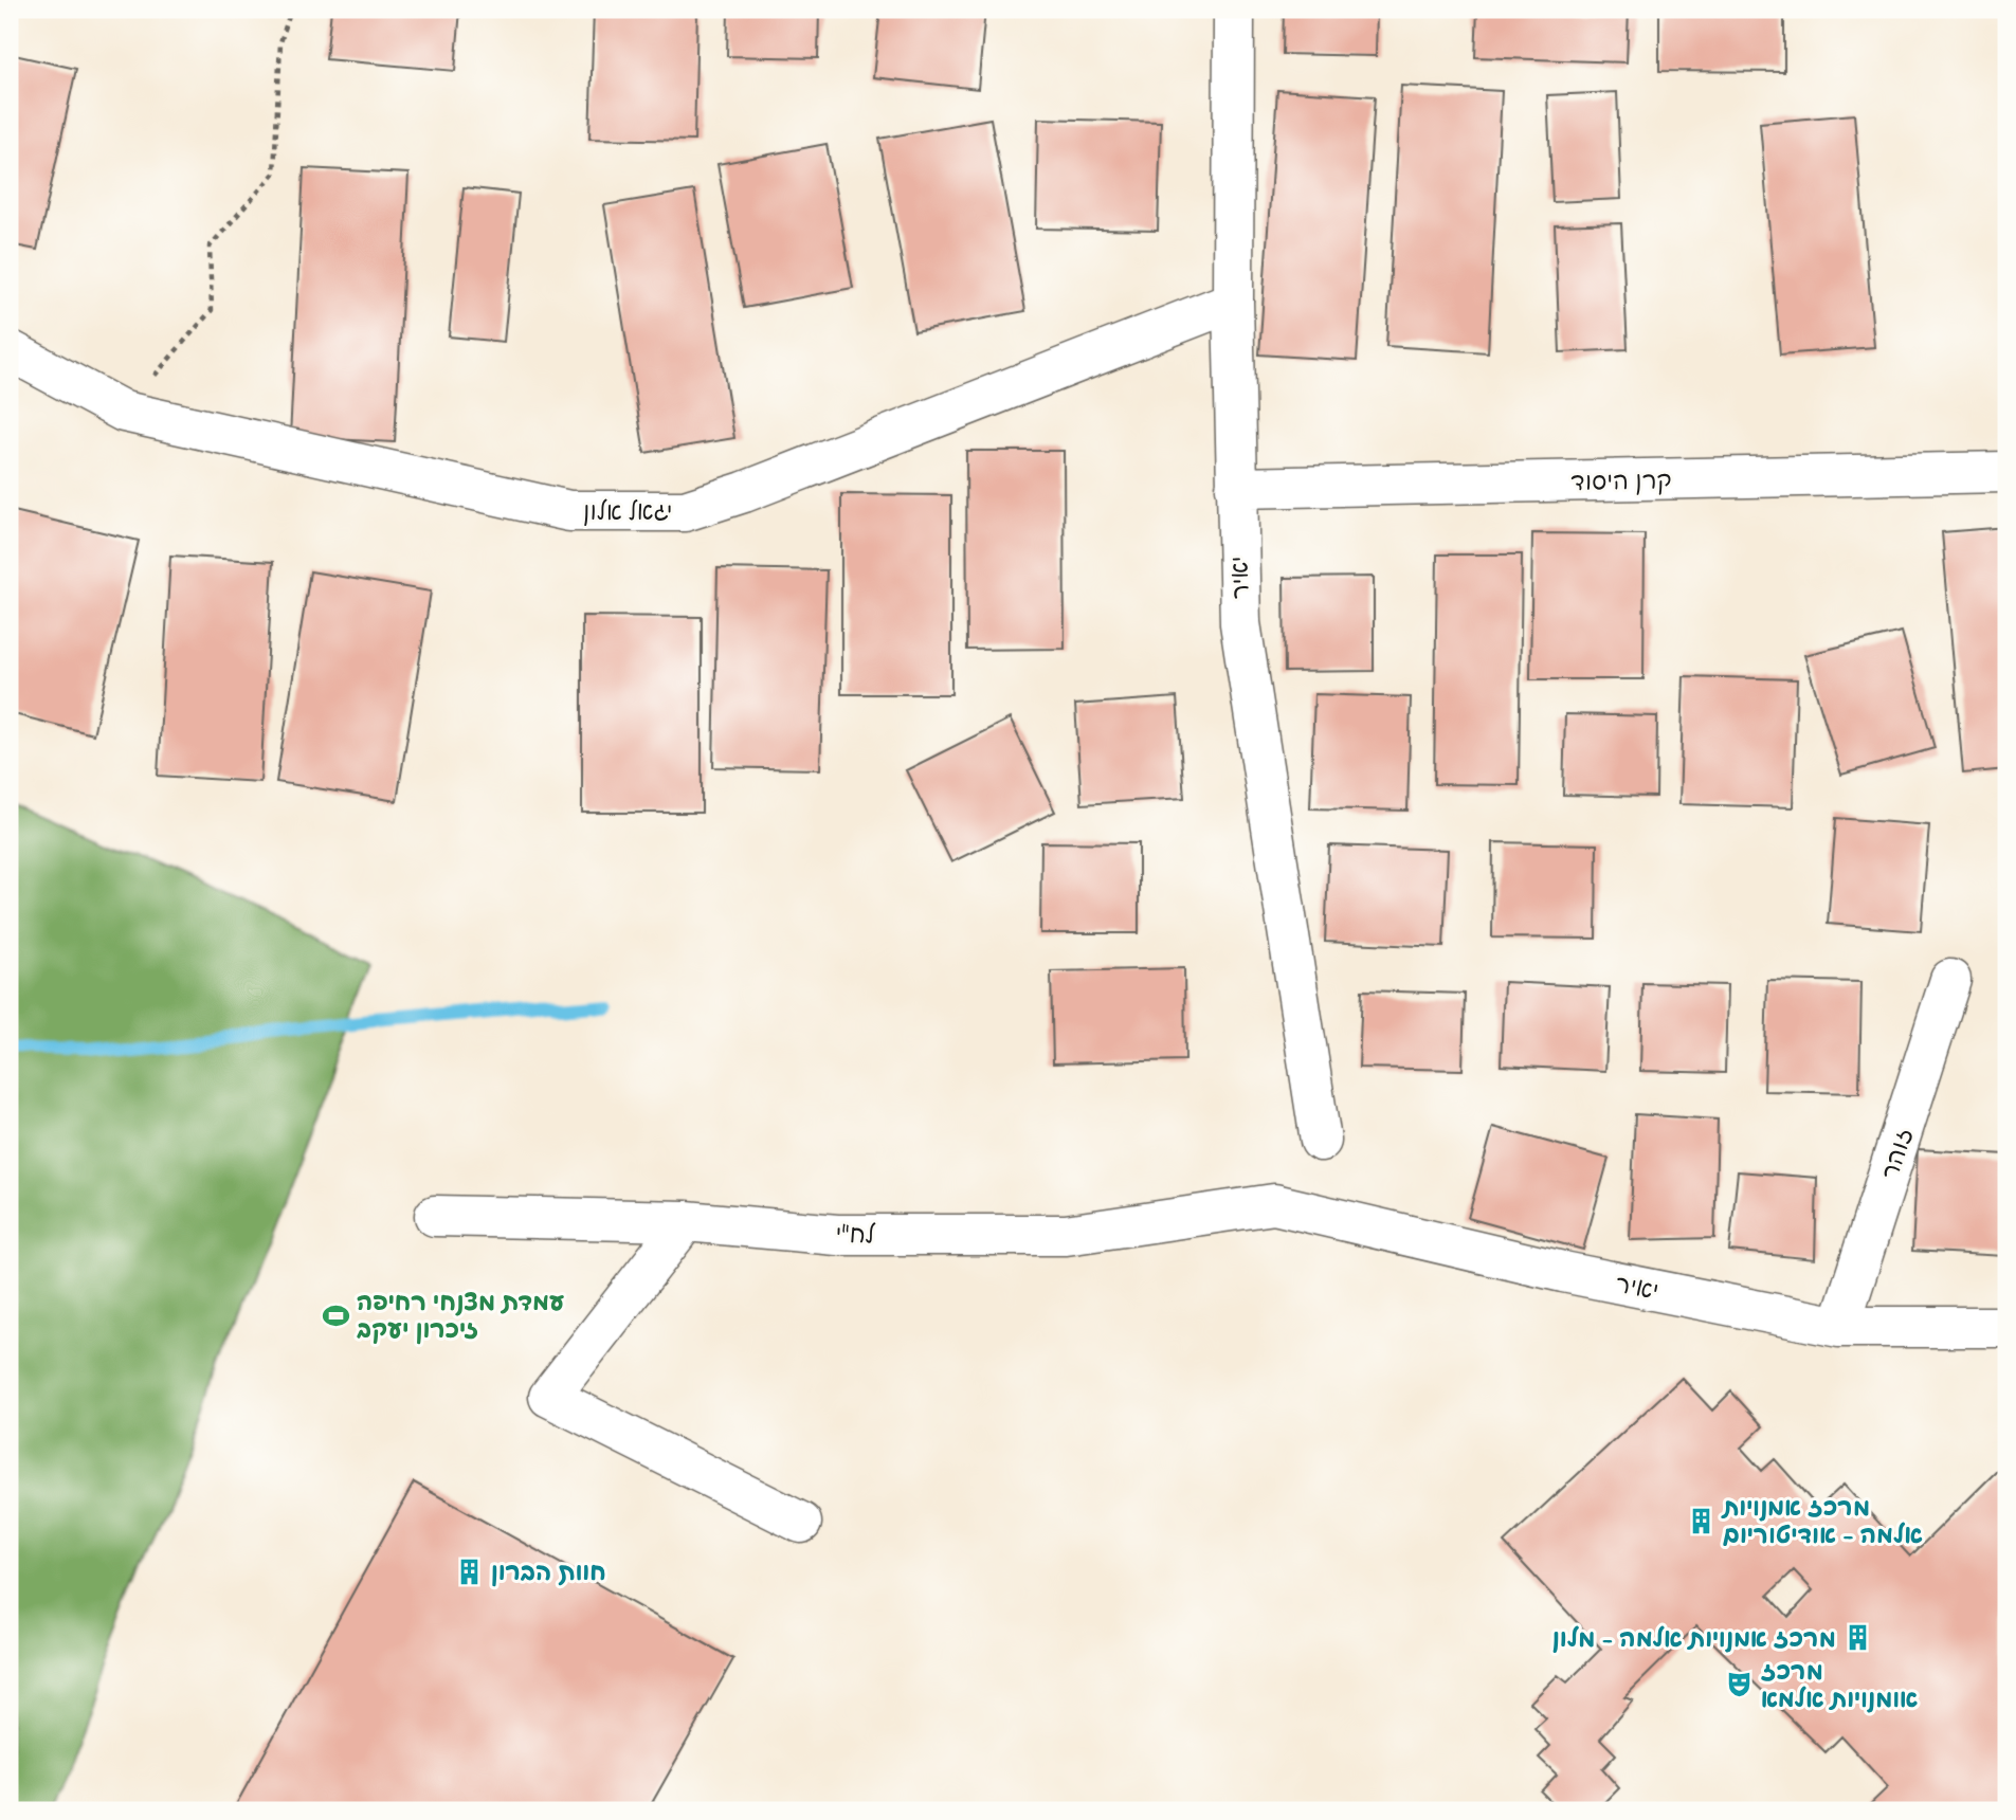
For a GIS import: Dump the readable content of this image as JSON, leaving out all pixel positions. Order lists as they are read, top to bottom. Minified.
{"streets":{"street":["קרן היסוד","יגאל אלון","יאיר","זוהר","לח\"י"]},"crossings":[["קרן היסוד","יאיר"],["יגאל אלון","יאיר"],["יאיר","זוהר"],["יאיר","לח\"י"]],"places":{"sports":["עמדת מצנחי רחיפה זיכרון יעקב"],"building":["מרכז אמנויות אלמה - אודיטוריום","חוות הברון","מרכז אמנויות אלמה - מלון"],"theatre":["מרכז אומנויות אלמא"]}}
